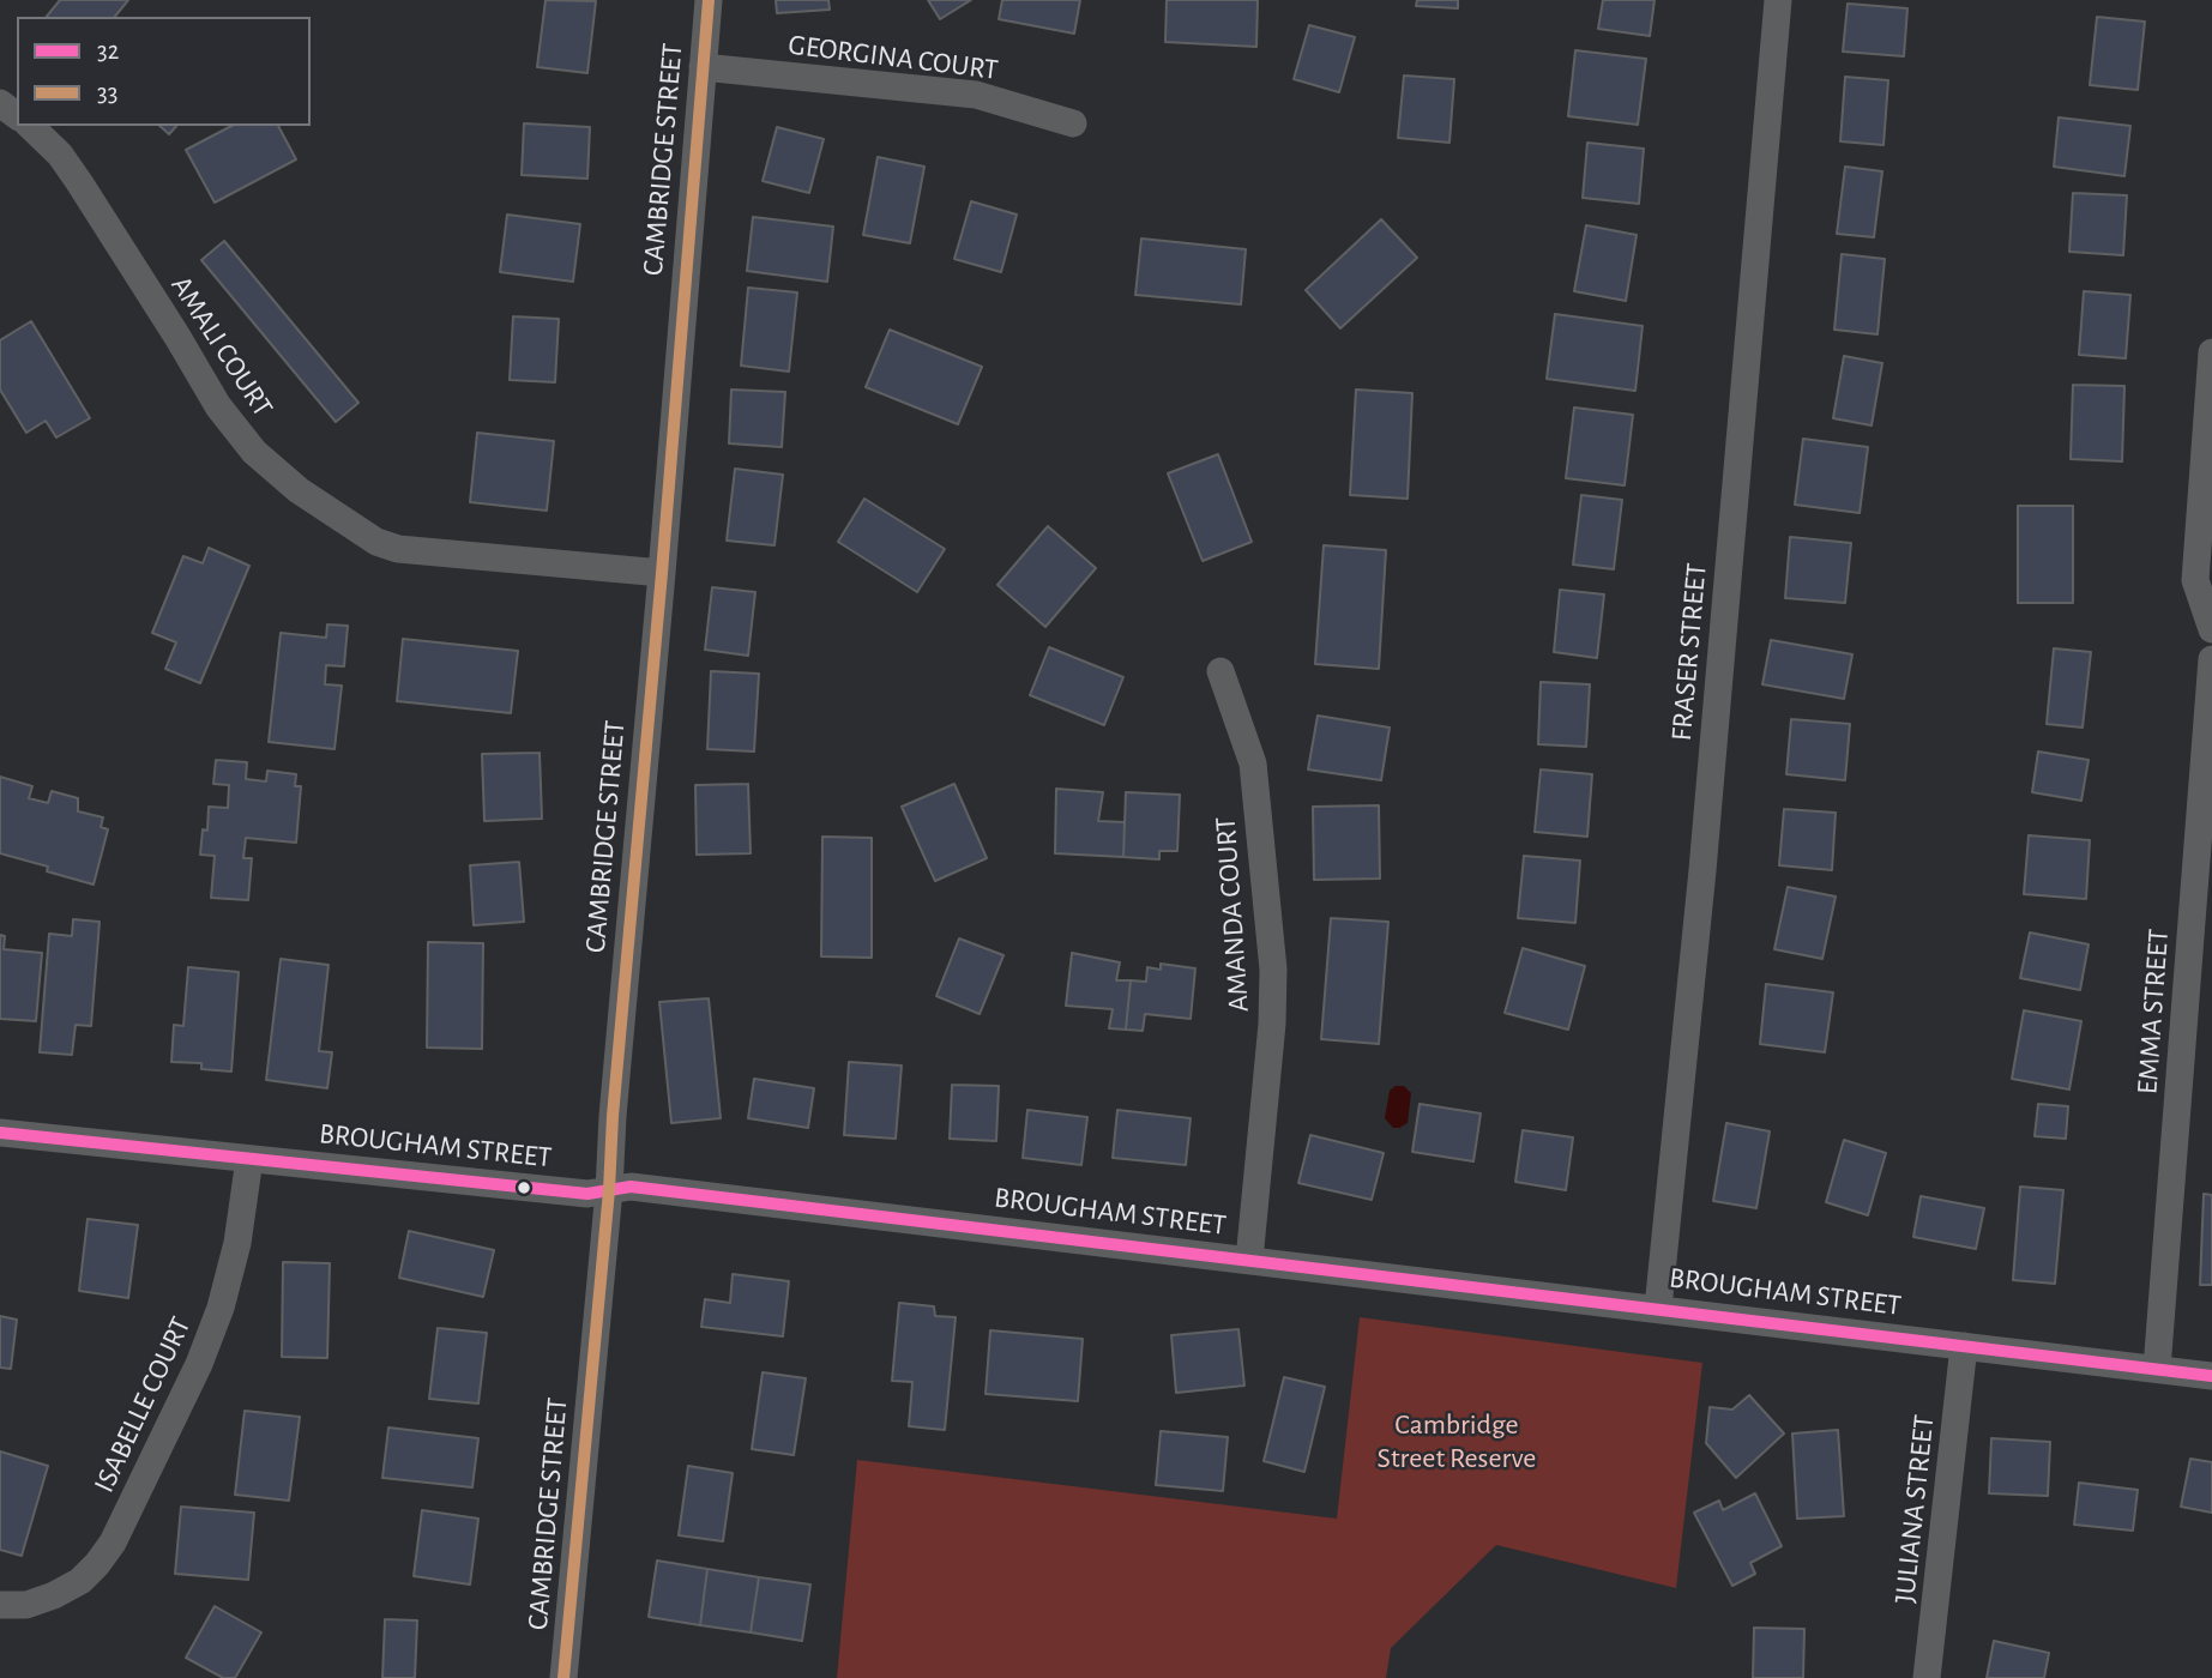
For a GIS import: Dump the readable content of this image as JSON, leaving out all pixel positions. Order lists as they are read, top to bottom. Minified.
{"streets":{"street":["GEORGINA COURT","CAMBRIDGE STREET","AMALI COURT","FRASER STREET","AMANDA COURT","EMMA STREET","BROUGHAM STREET","ISABELLE COURT","JULIANA STREET"]},"crossings":[["GEORGINA COURT","CAMBRIDGE STREET"],["CAMBRIDGE STREET","AMALI COURT"],["CAMBRIDGE STREET","BROUGHAM STREET"],["FRASER STREET","BROUGHAM STREET"],["AMANDA COURT","BROUGHAM STREET"],["EMMA STREET","BROUGHAM STREET"],["BROUGHAM STREET","ISABELLE COURT"],["BROUGHAM STREET","JULIANA STREET"]],"parks":["Cambridge Street Reserve"],"lines":["transit line 33","transit line 32"],"legend":["32","33"]}
